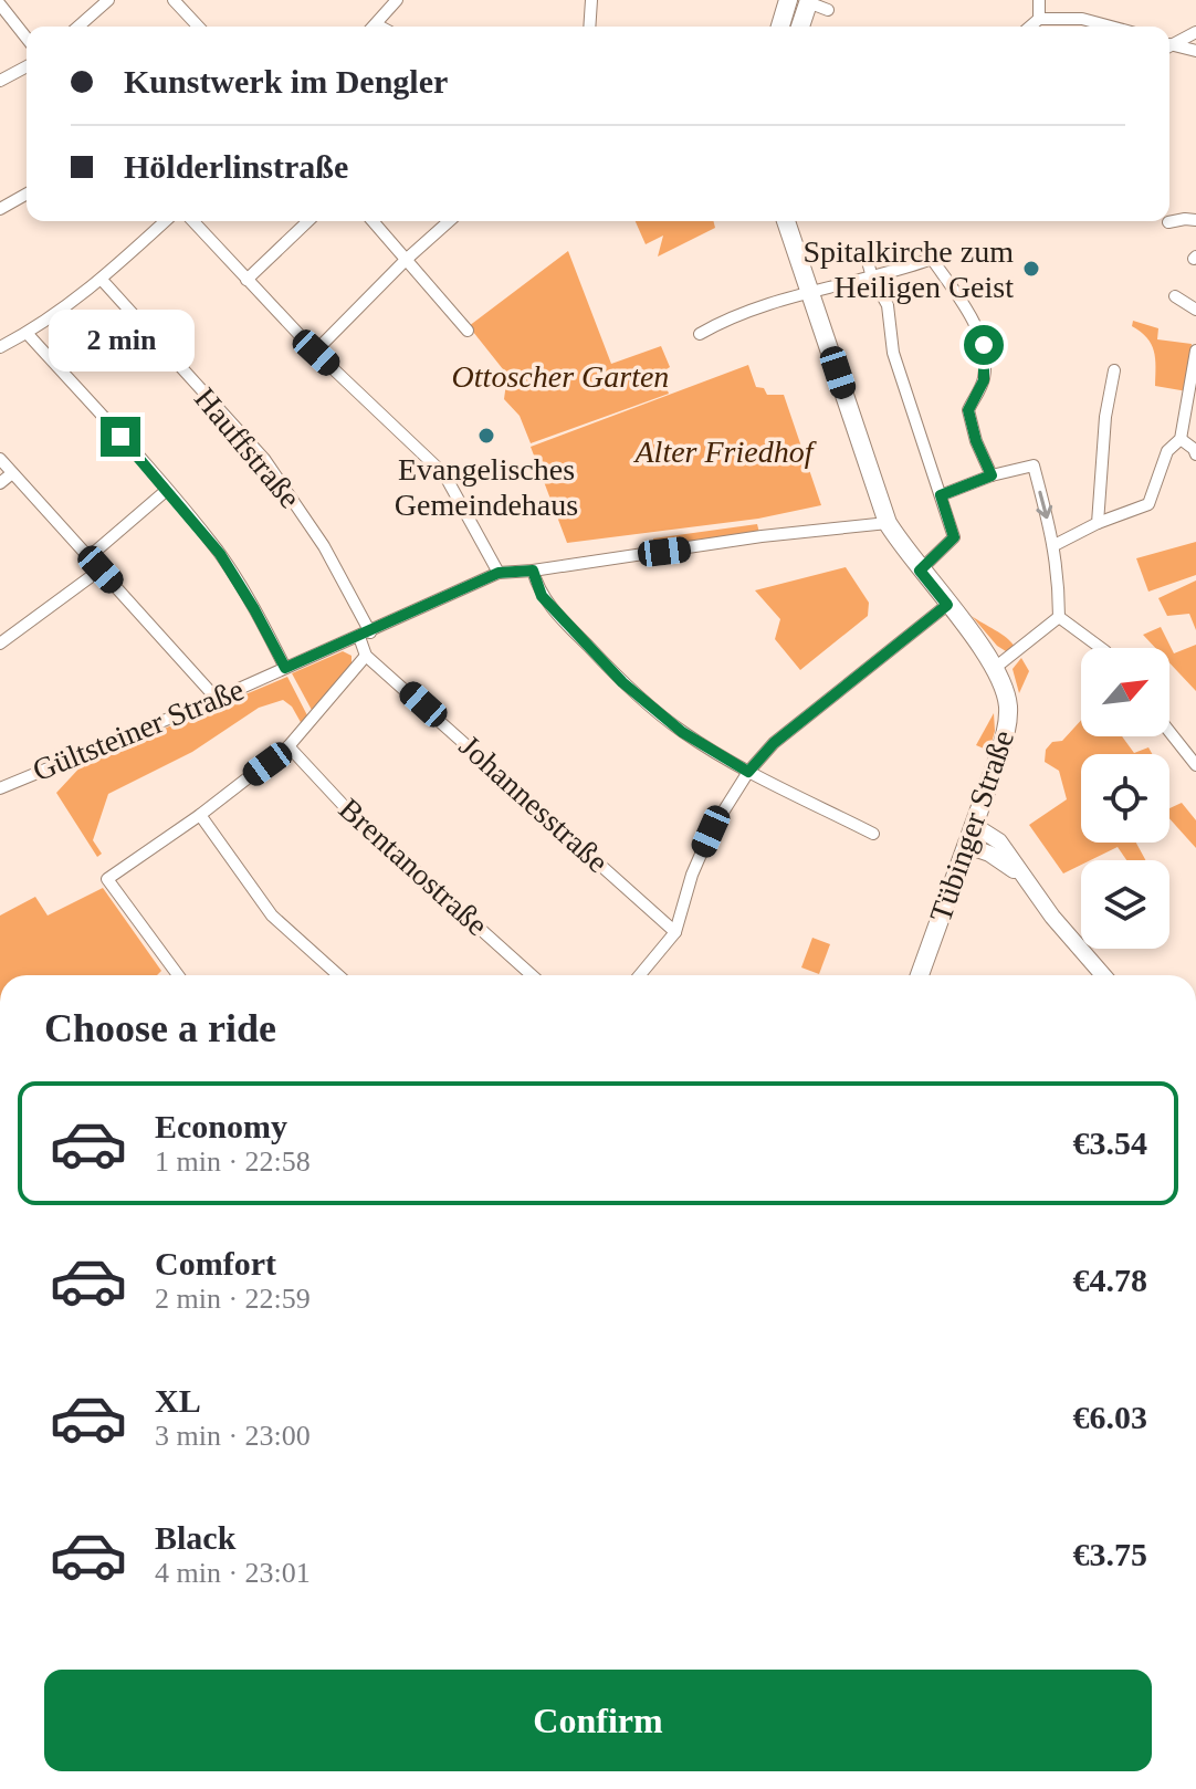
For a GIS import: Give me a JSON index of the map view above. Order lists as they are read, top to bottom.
{
  "streets": {
    "main road": ["Tübinger Straße"],
    "street": [
      "Hauffstraße",
      "Gültsteiner Straße",
      "Johannesstraße",
      "Brentanostraße"
    ]
  },
  "crossings": [
    ["Hauffstraße", "Gültsteiner Straße"],
    ["Hauffstraße", "Johannesstraße"],
    ["Gültsteiner Straße", "Johannesstraße"],
    ["Gültsteiner Straße", "Tübinger Straße"]
  ],
  "parks": ["Ottoscher Garten", "Alter Friedhof"],
  "places": ["Spitalkirche zum Heiligen Geist", "Evangelisches Gemeindehaus"],
  "north": "top right",
  "page": {
    "banner": ["Kunstwerk im Dengler", "Hölderlinstraße"],
    "bubble": "2 min",
    "heading": "Choose a ride",
    "list": [
      {
        "name": "Economy",
        "note": "1 min · 22:58",
        "value": "€3.54"
      },
      {
        "name": "Comfort",
        "note": "2 min · 22:59",
        "value": "€4.78"
      },
      {
        "name": "XL",
        "note": "3 min · 23:00",
        "value": "€6.03"
      },
      {
        "name": "Black",
        "note": "4 min · 23:01",
        "value": "€3.75"
      }
    ],
    "buttons": "Confirm"
  }
}
